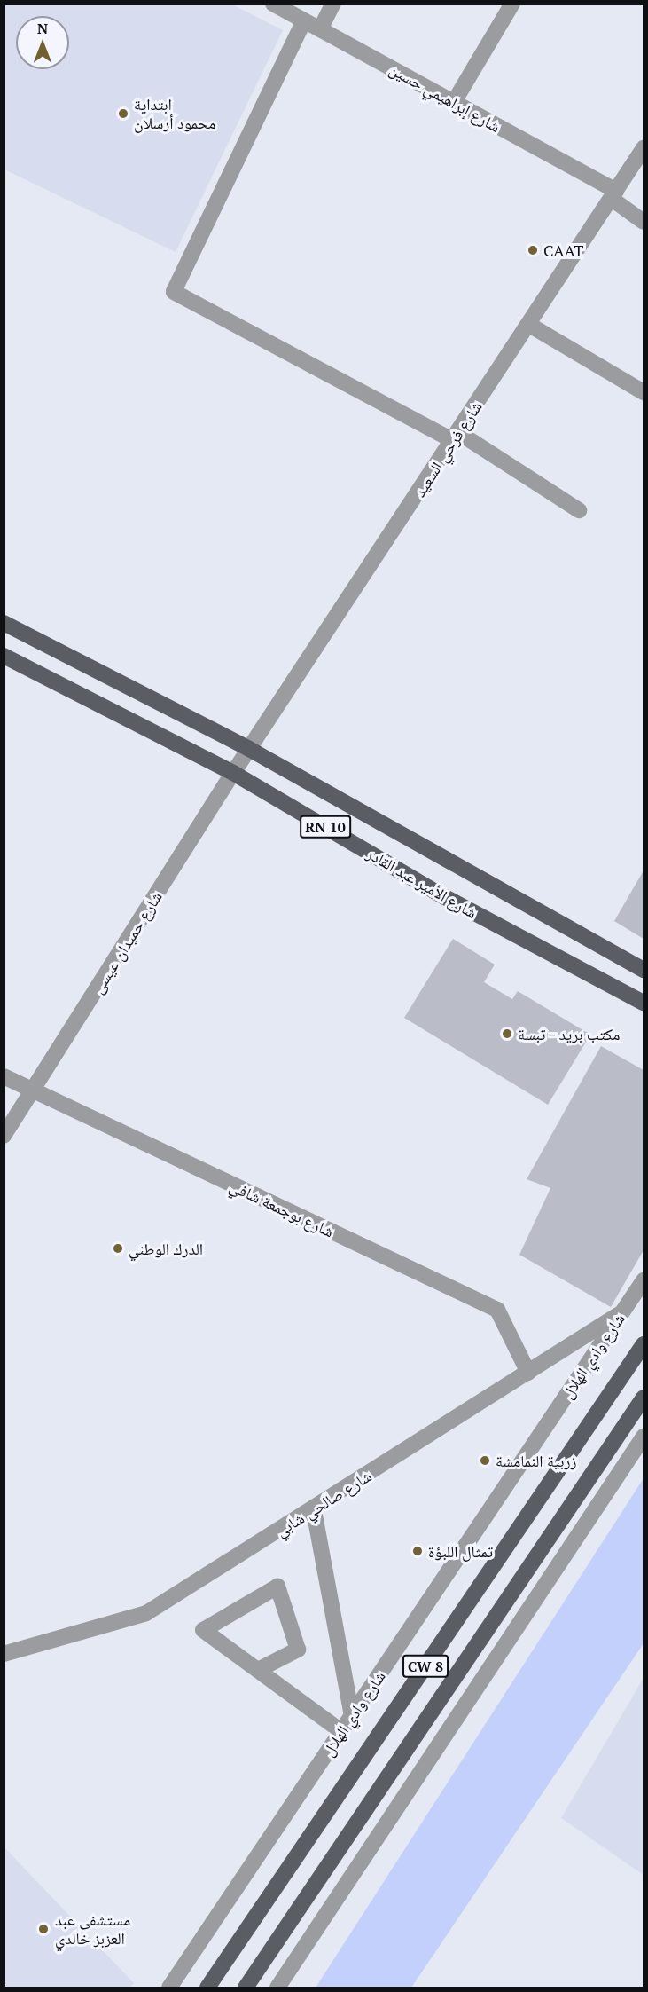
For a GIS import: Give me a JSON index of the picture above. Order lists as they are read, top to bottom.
{
  "streets": {
    "main road": [
      "RN 10",
      "شارع الأمير عبد القادر",
      "شارع وادي الهلال",
      "CW 8"
    ],
    "street": [
      "شارع إبراهيمي حسين",
      "شارع فرحي السعيد",
      "شارع حميدان عيسى",
      "شارع بوجمعة شافي",
      "شارع صالحي شابي"
    ]
  },
  "crossings": [
    ["شارع إبراهيمي حسين", "شارع فرحي السعيد"],
    ["شارع فرحي السعيد", "شارع الأمير عبد القادر"],
    ["شارع فرحي السعيد", "شارع حميدان عيسى"],
    ["شارع الأمير عبد القادر", "شارع حميدان عيسى"],
    ["شارع حميدان عيسى", "شارع بوجمعة شافي"],
    ["شارع بوجمعة شافي", "شارع صالحي شابي"],
    ["شارع وادي الهلال", "شارع صالحي شابي"]
  ],
  "places": [
    "ابتداية محمود أرسلان",
    "CAAT",
    "مكتب بريد - تبسة",
    "الدرك الوطني",
    "زربية النمامشة",
    "تمثال اللبؤة",
    "مستشفى عبد العزبز خالدي"
  ],
  "north": "top"
}
